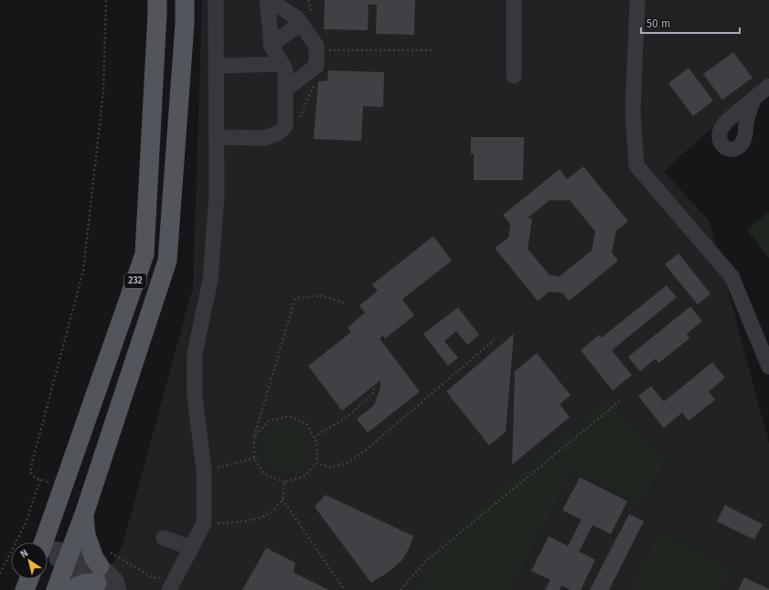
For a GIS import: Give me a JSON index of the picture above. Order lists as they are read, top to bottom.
{
  "streets": {
    "main road": ["232"]
  },
  "scale_bar": "50 m",
  "north": "top left"
}
